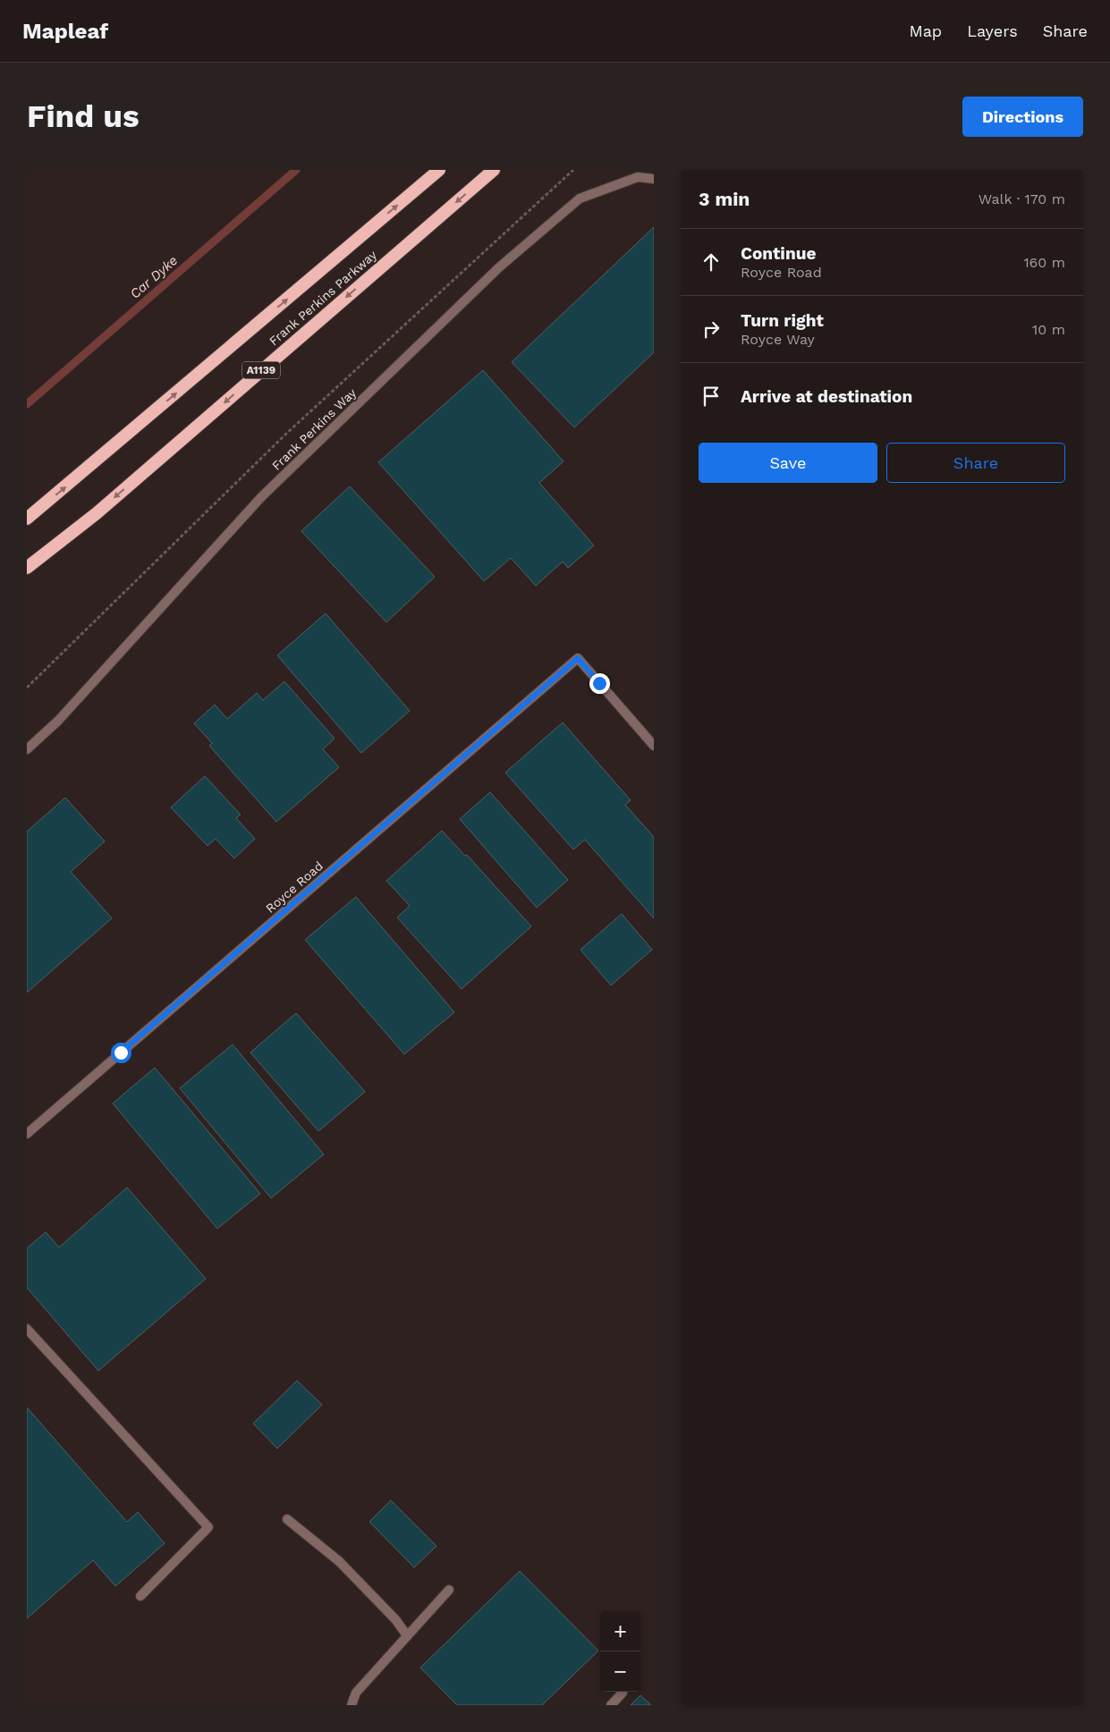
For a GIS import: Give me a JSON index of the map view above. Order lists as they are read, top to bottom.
{
  "streets": {
    "highway": ["Frank Perkins Parkway", "A1139"],
    "street": ["Frank Perkins Way", "Royce Road"]
  },
  "water": ["Car Dyke"],
  "page": {
    "header": "Mapleaf",
    "nav": ["Map", "Layers", "Share"],
    "buttons": [
      "Directions",
      ["Save", "Share"]
    ],
    "title": "Find us",
    "heading": ["3 min", "Walk · 170 m"],
    "list": [
      ["Continue", "Royce Road", "160 m"],
      ["Turn right", "Royce Way", "10 m"],
      "Arrive at destination"
    ],
    "map_buttons": ["+", "−"]
  }
}
